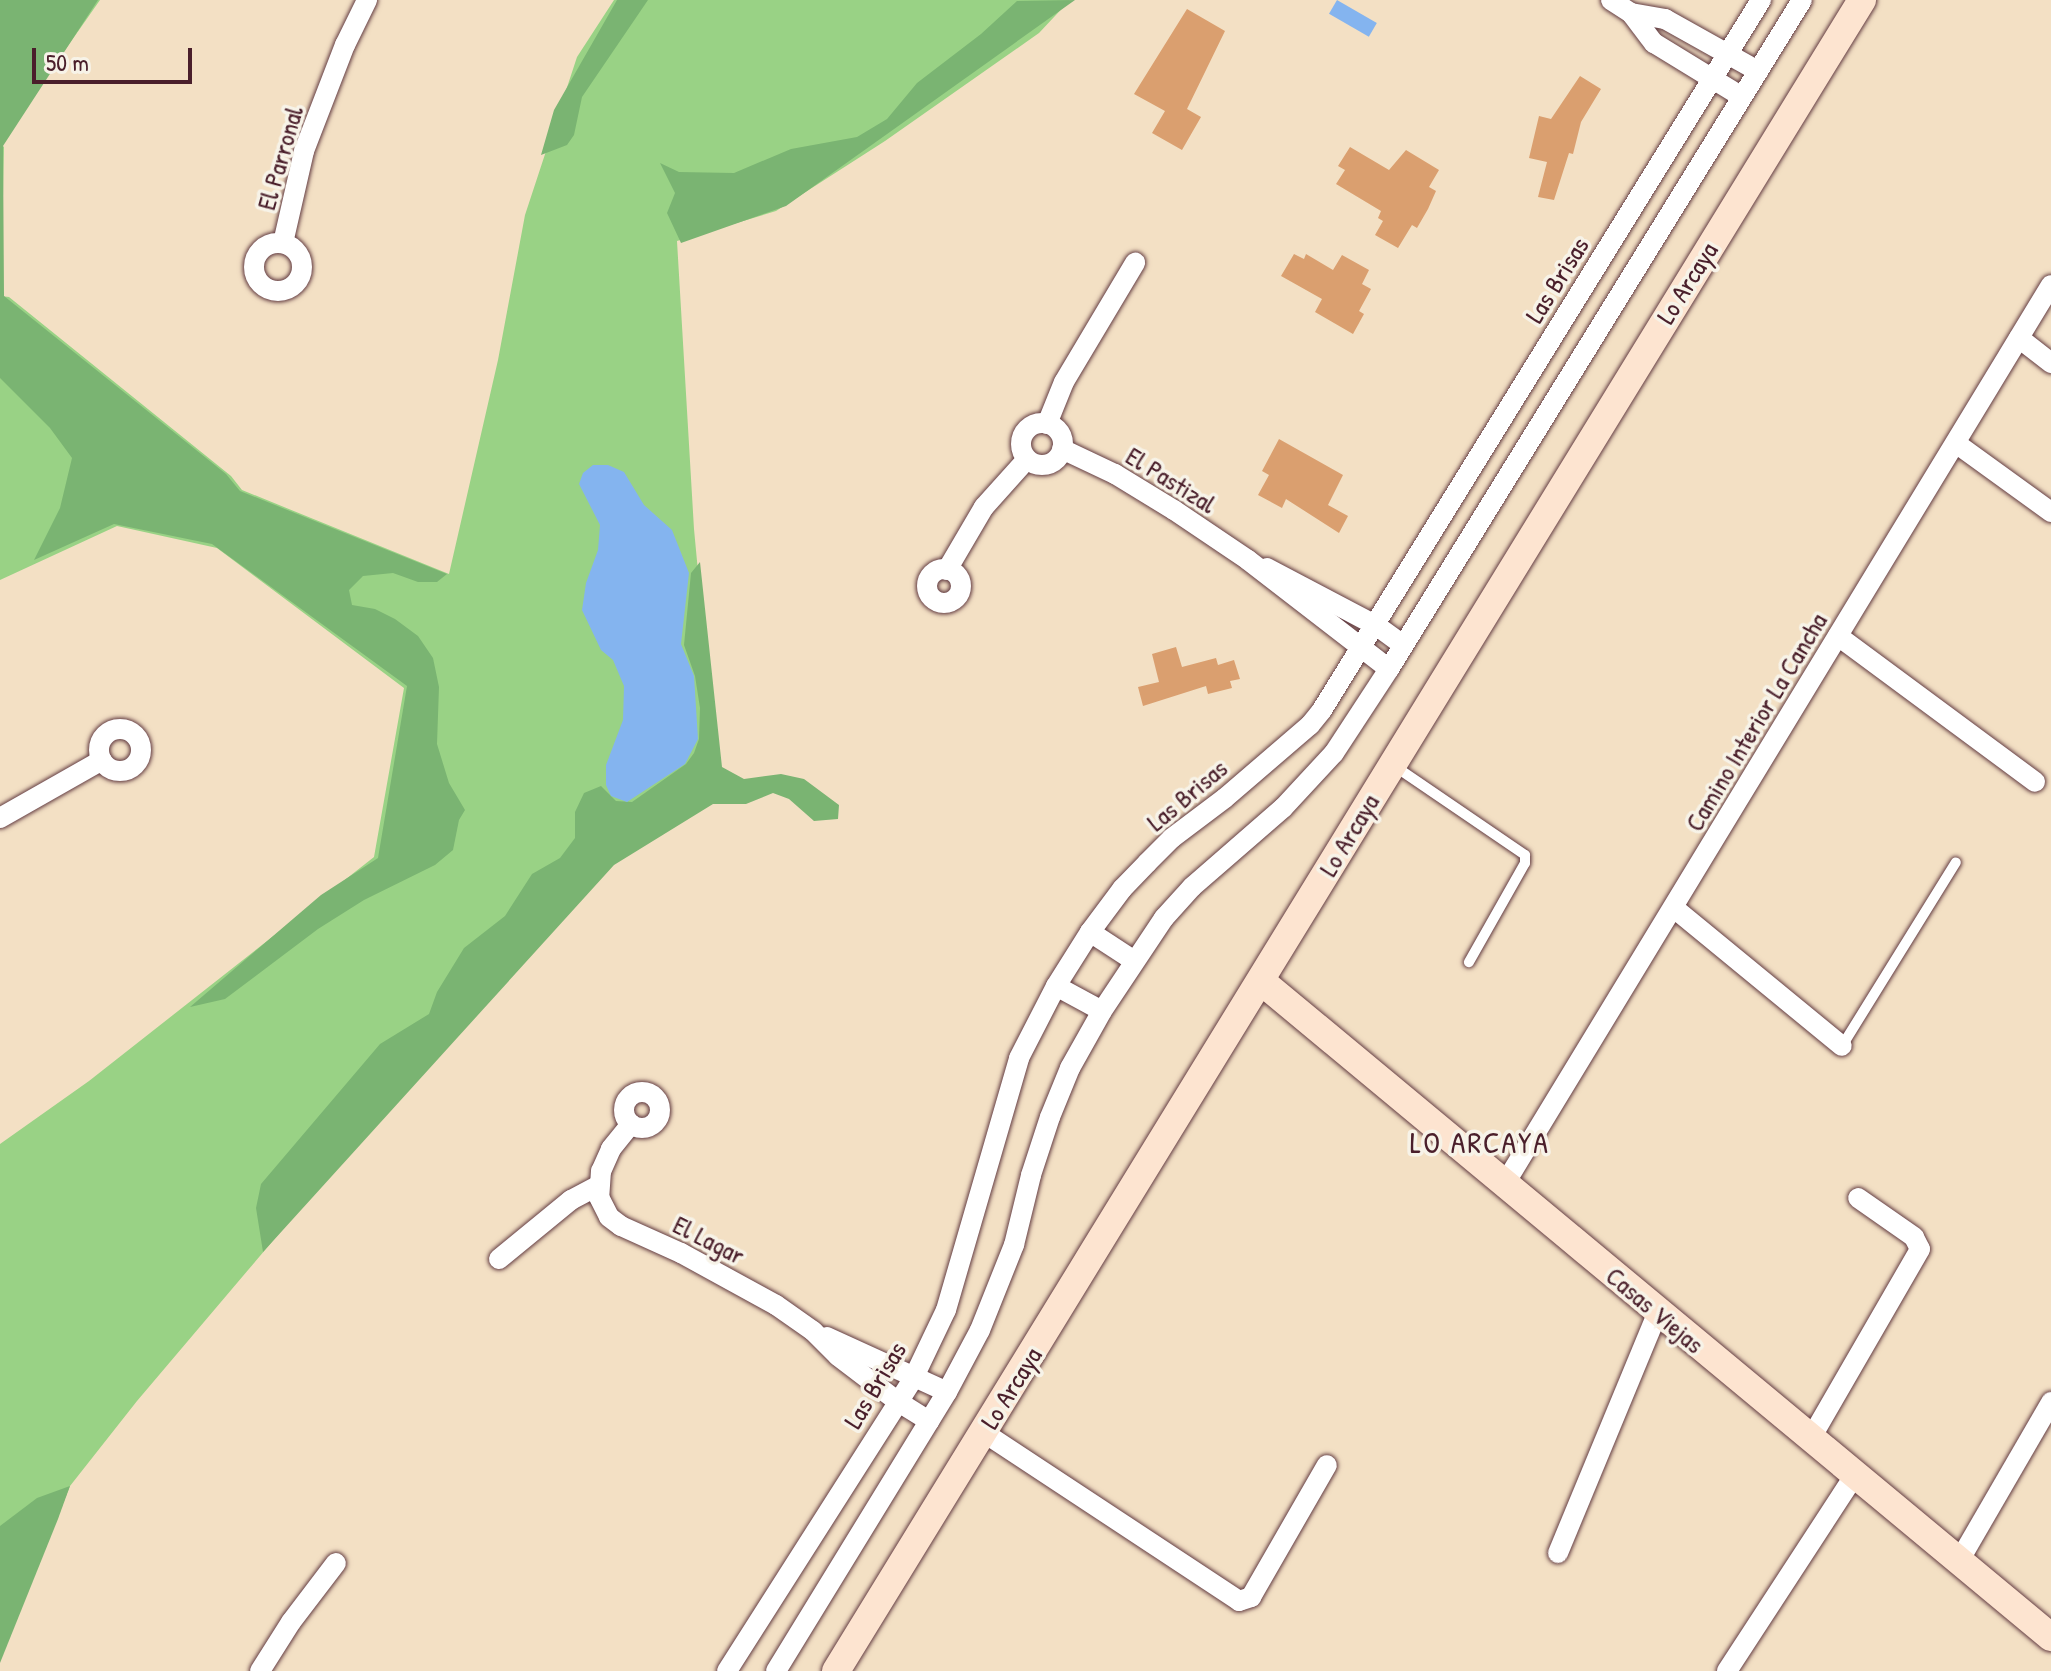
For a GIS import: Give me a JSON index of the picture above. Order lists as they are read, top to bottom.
{
  "streets": {
    "street": [
      "El Parronal",
      "Las Brisas",
      "Lo Arcaya",
      "El Pastizal",
      "Camino Interior La Cancha",
      "El Lagar",
      "Casas Viejas"
    ]
  },
  "crossings": [
    ["Lo Arcaya", "Casas Viejas"],
    ["Camino Interior La Cancha", "Casas Viejas"]
  ],
  "districts": ["LO ARCAYA"],
  "scale_bar": "50 m"
}
